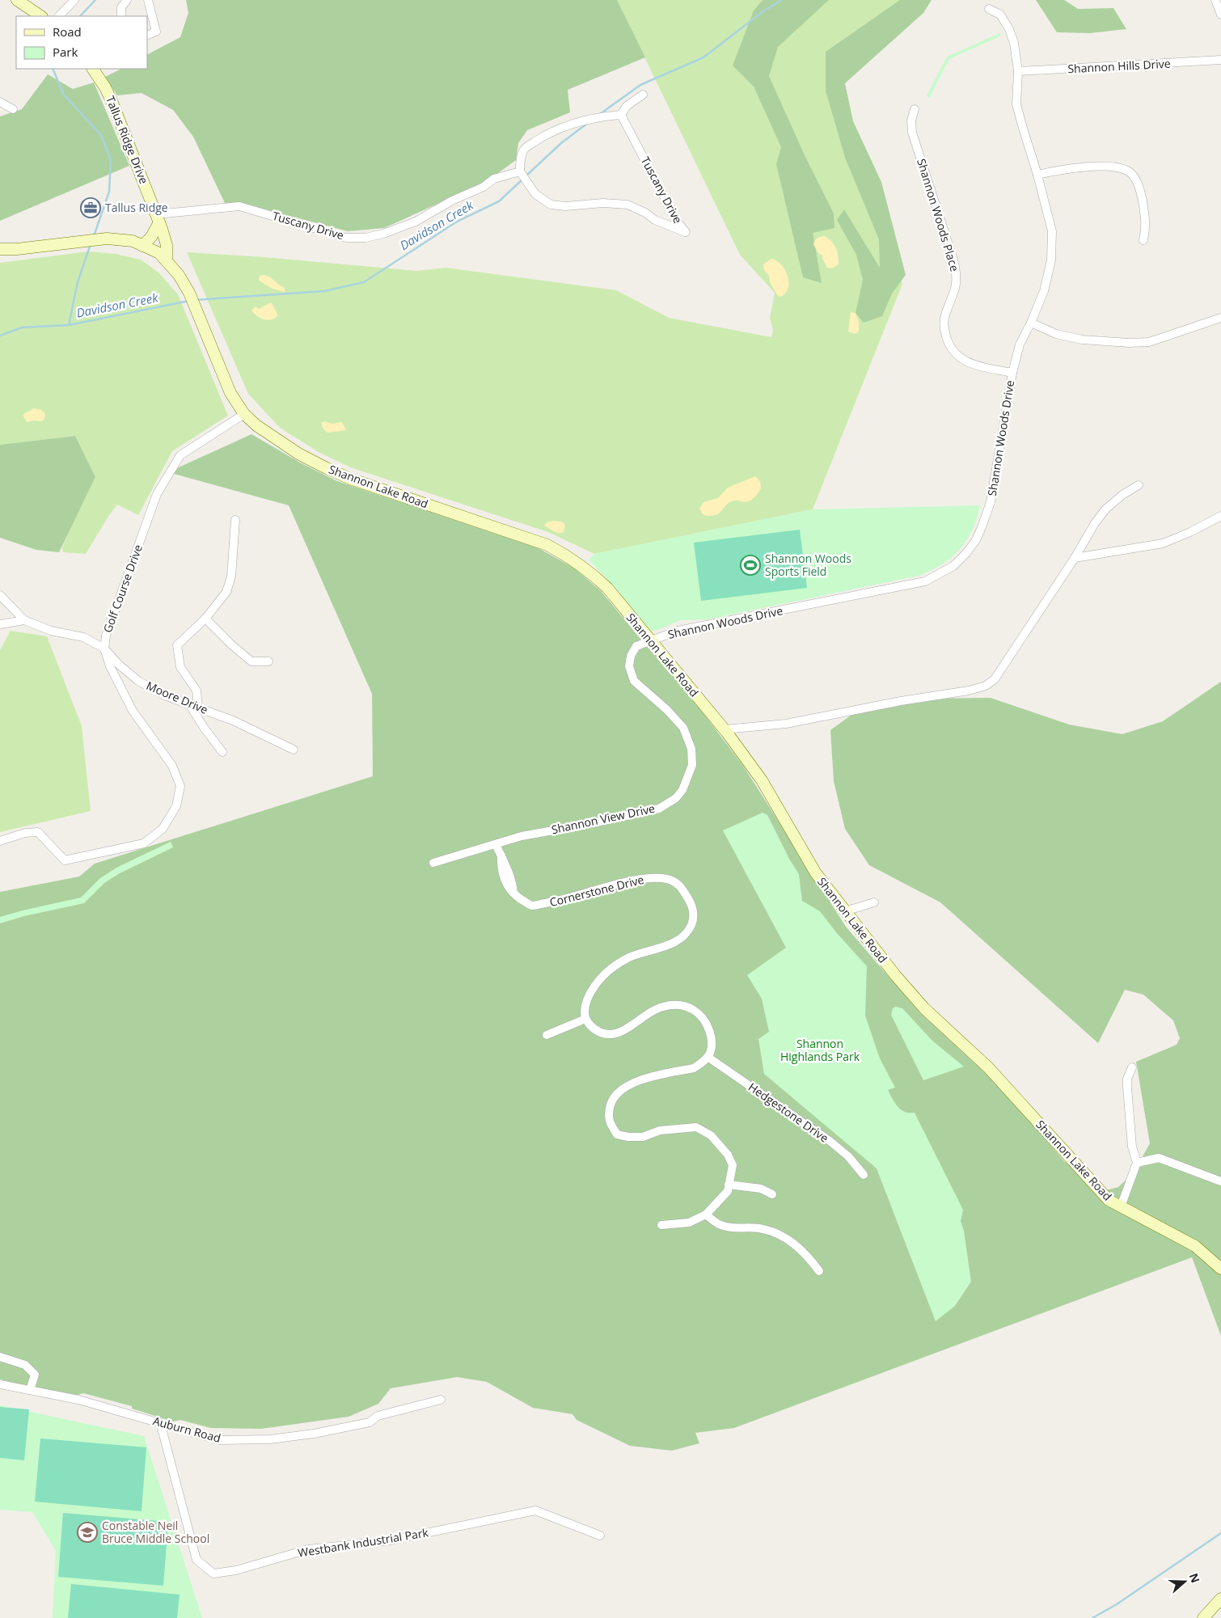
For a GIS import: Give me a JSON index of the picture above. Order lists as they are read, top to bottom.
{
  "streets": {
    "main road": ["Tallus Ridge Drive", "Shannon Lake Road"],
    "street": [
      "Shannon Hills Drive",
      "Tuscany Drive",
      "Shannon Woods Place",
      "Shannon Woods Drive",
      "Golf Course Drive",
      "Moore Drive",
      "Shannon View Drive",
      "Cornerstone Drive",
      "Hedgestone Drive",
      "Auburn Road",
      "Westbank Industrial Park"
    ]
  },
  "crossings": [
    ["Shannon Hills Drive", "Shannon Woods Drive"],
    ["Tallus Ridge Drive", "Tuscany Drive"],
    ["Tallus Ridge Drive", "Shannon Lake Road"],
    ["Shannon Woods Place", "Shannon Woods Drive"],
    ["Shannon Woods Drive", "Shannon Lake Road"],
    ["Shannon Woods Drive", "Shannon View Drive"],
    ["Shannon Lake Road", "Golf Course Drive"],
    ["Shannon Lake Road", "Shannon View Drive"],
    ["Golf Course Drive", "Moore Drive"],
    ["Shannon View Drive", "Cornerstone Drive"],
    ["Auburn Road", "Westbank Industrial Park"]
  ],
  "water": ["Davidson Creek"],
  "parks": ["Shannon Highlands Park"],
  "places": {
    "office": ["Tallus Ridge"],
    "sports": ["Shannon Woods Sports Field"],
    "school or university": ["Constable Neil Bruce Middle School"]
  },
  "legend": ["Road", "Park"],
  "north": "right"
}
